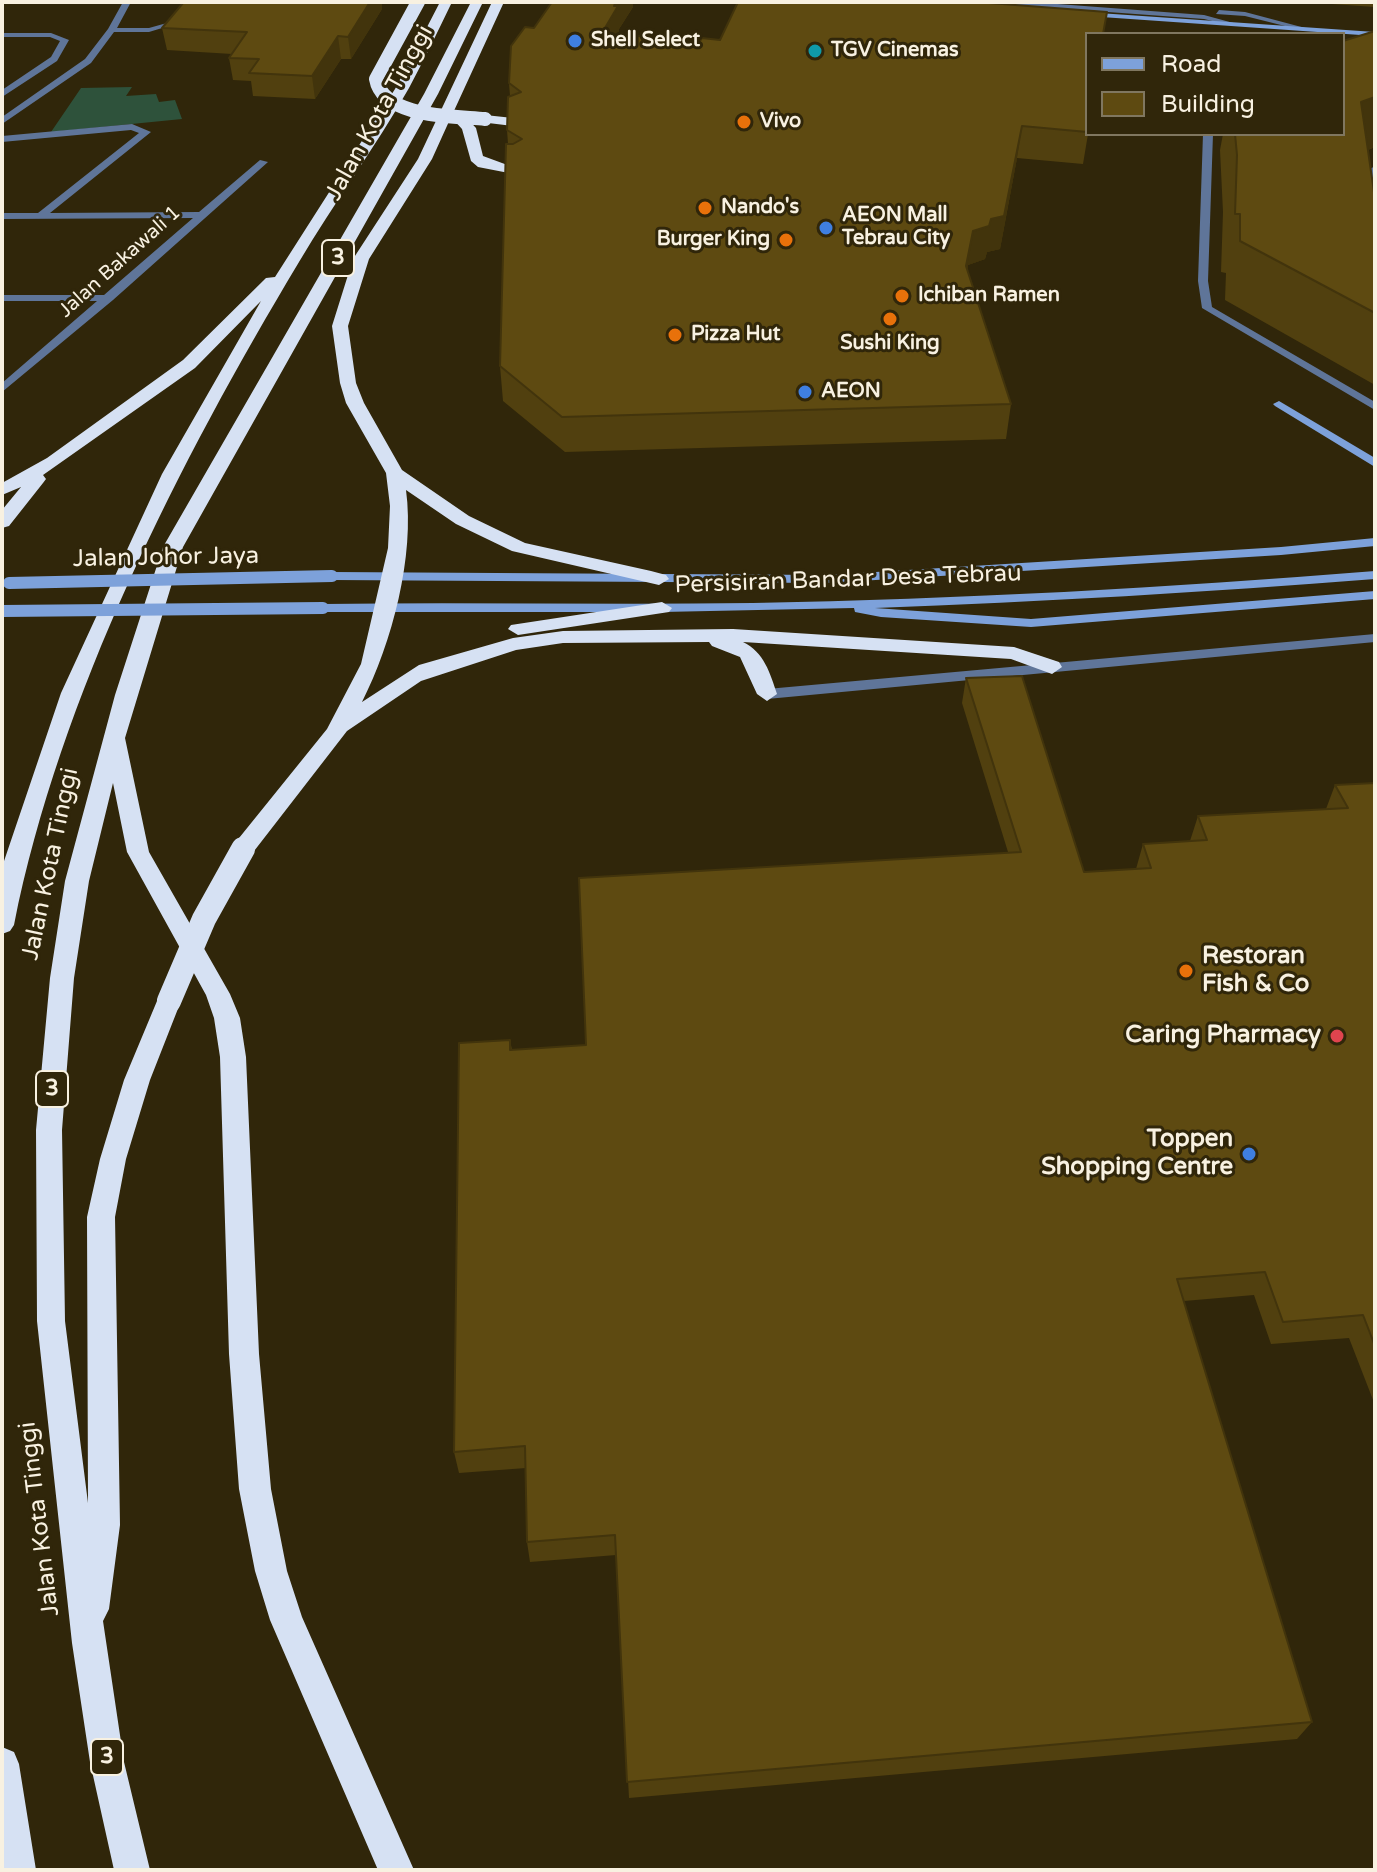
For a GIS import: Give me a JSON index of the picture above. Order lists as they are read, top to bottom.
{
  "streets": {
    "highway": ["Jalan Kota Tinggi", "3"],
    "main road": ["Jalan Johor Jaya", "Persisiran Bandar Desa Tebrau"],
    "street": ["Jalan Bakawali 1"]
  },
  "crossings": [
    ["Jalan Johor Jaya", "Persisiran Bandar Desa Tebrau"]
  ],
  "places": [
    "Shell Select",
    "TGV Cinemas",
    "Vivo",
    "Nando's",
    "AEON Mall Tebrau City",
    "Burger King",
    "Ichiban Ramen",
    "Sushi King",
    "Pizza Hut",
    "AEON",
    "Restoran Fish & Co",
    "Caring Pharmacy",
    "Toppen Shopping Centre"
  ],
  "legend": ["Road", "Building"]
}
